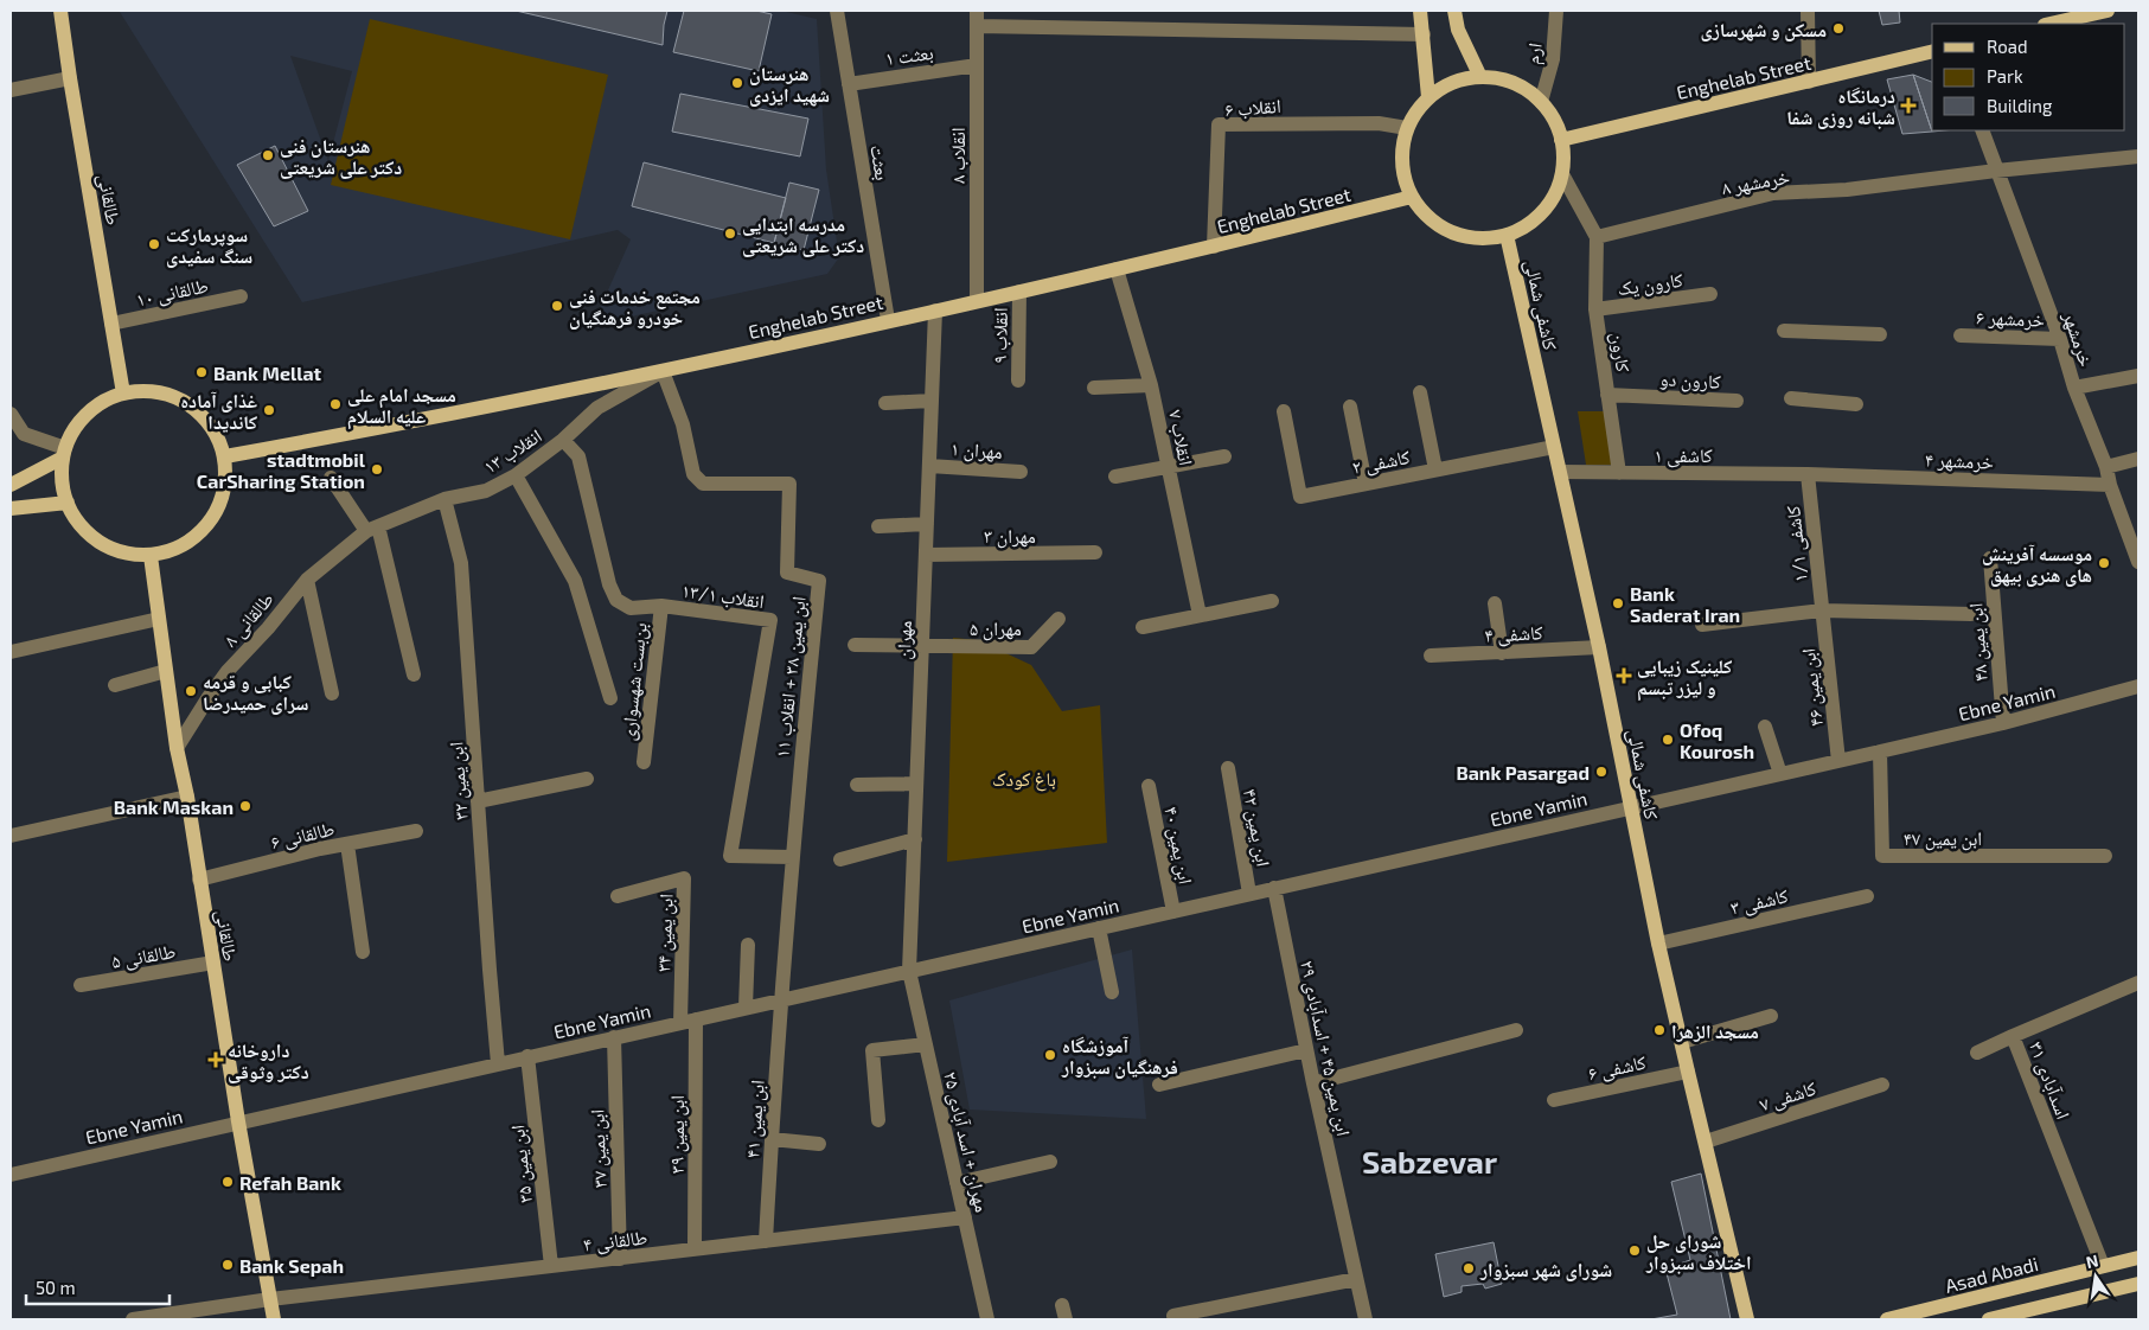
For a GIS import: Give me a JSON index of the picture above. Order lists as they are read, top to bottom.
{
  "streets": {
    "main road": [
      "Enghelab Street",
      "طالقانی",
      "کاشفی شمالی",
      "Asad Abadi"
    ],
    "street": [
      "ارم",
      "بعثت ۱",
      "انقلاب ۶",
      "انقلاب ۸",
      "بعثت",
      "خرمشهر ۸",
      "کارون یک",
      "طالقانی ۱۰",
      "خرمشهر ۶",
      "انقلاب ۹",
      "خرمشهر",
      "کارون",
      "کارون دو",
      "انقلاب ۷",
      "مهران ۱",
      "انقلاب ۱۳",
      "کاشفی ۱",
      "خرمشهر ۴",
      "کاشفی ۲",
      "مهران ۳",
      "کاشفی ۱/۱",
      "انقلاب ۱۳/۱",
      "طالقانی ۸",
      "مهران ۵",
      "کاشفی ۴",
      "مهران",
      "ابن یمین ۴۸",
      "ابن یمین ۳۸ + انقلاب ۱۱",
      "بن‌بست شهسواری",
      "ابن یمین ۴۶",
      "Ebne Yamin",
      "ابن یمین ۳۲",
      "ابن یمین ۴۲",
      "طالقانی ۶",
      "ابن یمین ۴۷",
      "ابن یمین ۴۰",
      "کاشفی ۳",
      "ابن یمین ۳۴",
      "طالقانی ۵",
      "ابن یمین ۴۵ + اسدآبادی ۲۹",
      "کاشفی ۶",
      "اسدآبادی ۳۱",
      "کاشفی ۷",
      "ابن یمین ۴۱",
      "ابن یمین ۳۹",
      "مهران + اسد آبادی ۲۵",
      "ابن یمین ۳۷",
      "ابن یمین ۳۵",
      "طالقانی ۴"
    ]
  },
  "crossings": [
    ["ارم", "Enghelab Street"],
    ["ارم", "انقلاب ۶"],
    ["ارم", "کاشفی شمالی"],
    ["بعثت ۱", "انقلاب ۸"],
    ["بعثت ۱", "بعثت"],
    ["Enghelab Street", "انقلاب ۶"],
    ["Enghelab Street", "انقلاب ۸"],
    ["Enghelab Street", "بعثت"],
    ["Enghelab Street", "طالقانی"],
    ["Enghelab Street", "کاشفی شمالی"],
    ["Enghelab Street", "انقلاب ۹"],
    ["Enghelab Street", "انقلاب ۷"],
    ["Enghelab Street", "انقلاب ۱۳"],
    ["Enghelab Street", "مهران"],
    ["Enghelab Street", "ابن یمین ۳۸ + انقلاب ۱۱"],
    ["انقلاب ۶", "کاشفی شمالی"],
    ["خرمشهر ۸", "خرمشهر"],
    ["خرمشهر ۸", "کارون"],
    ["طالقانی", "طالقانی ۱۰"],
    ["طالقانی", "طالقانی ۸"],
    ["طالقانی", "Ebne Yamin"],
    ["طالقانی", "طالقانی ۶"],
    ["طالقانی", "طالقانی ۵"],
    ["طالقانی", "طالقانی ۴"],
    ["کارون یک", "کارون"],
    ["کاشفی شمالی", "کاشفی ۱"],
    ["کاشفی شمالی", "کاشفی ۲"],
    ["کاشفی شمالی", "کاشفی ۴"],
    ["کاشفی شمالی", "Ebne Yamin"],
    ["کاشفی شمالی", "کاشفی ۳"],
    ["کاشفی شمالی", "کاشفی ۶"],
    ["کاشفی شمالی", "کاشفی ۷"],
    ["خرمشهر ۶", "خرمشهر"],
    ["خرمشهر", "خرمشهر ۴"],
    ["کارون", "کارون دو"],
    ["کارون", "کاشفی ۱"],
    ["مهران ۱", "مهران"],
    ["انقلاب ۱۳", "انقلاب ۱۳/۱"],
    ["انقلاب ۱۳", "طالقانی ۸"],
    ["انقلاب ۱۳", "ابن یمین ۳۸ + انقلاب ۱۱"],
    ["انقلاب ۱۳", "ابن یمین ۳۲"],
    ["کاشفی ۱", "خرمشهر ۴"],
    ["کاشفی ۱", "کاشفی ۱/۱"],
    ["خرمشهر ۴", "کاشفی ۱/۱"],
    ["مهران ۳", "مهران"],
    ["کاشفی ۱/۱", "ابن یمین ۴۶"],
    ["انقلاب ۱۳/۱", "ابن یمین ۳۸ + انقلاب ۱۱"],
    ["انقلاب ۱۳/۱", "بن‌بست شهسواری"],
    ["مهران ۵", "مهران"],
    ["مهران", "Ebne Yamin"],
    ["مهران", "مهران + اسد آبادی ۲۵"],
    ["ابن یمین ۴۸", "Ebne Yamin"],
    ["ابن یمین ۳۸ + انقلاب ۱۱", "Ebne Yamin"],
    ["ابن یمین ۳۸ + انقلاب ۱۱", "ابن یمین ۴۱"],
    ["ابن یمین ۴۶", "Ebne Yamin"],
    ["Ebne Yamin", "ابن یمین ۳۲"],
    ["Ebne Yamin", "ابن یمین ۴۲"],
    ["Ebne Yamin", "ابن یمین ۴۷"],
    ["Ebne Yamin", "ابن یمین ۴۰"],
    ["Ebne Yamin", "ابن یمین ۳۴"],
    ["Ebne Yamin", "ابن یمین ۴۵ + اسدآبادی ۲۹"],
    ["Ebne Yamin", "ابن یمین ۴۱"],
    ["Ebne Yamin", "ابن یمین ۳۹"],
    ["Ebne Yamin", "مهران + اسد آبادی ۲۵"],
    ["Ebne Yamin", "ابن یمین ۳۷"],
    ["Ebne Yamin", "ابن یمین ۳۵"],
    ["اسدآبادی ۳۱", "Asad Abadi"],
    ["ابن یمین ۴۱", "طالقانی ۴"],
    ["ابن یمین ۳۹", "طالقانی ۴"],
    ["مهران + اسد آبادی ۲۵", "طالقانی ۴"],
    ["ابن یمین ۳۷", "طالقانی ۴"],
    ["ابن یمین ۳۵", "طالقانی ۴"]
  ],
  "districts": ["Sabzevar"],
  "parks": ["باغ کودک"],
  "places": {
    "other": [
      "مسکن و شهرسازی",
      "هنرستان شهید ایزدی",
      "هنرستان فنی دکتر علی شریعتی",
      "مدرسه ابتدایی دکتر علی شریعتی",
      "سوپرمارکت سنگ سفیدی",
      "مجتمع خدمات فنی خودرو فرهنگیان",
      "Bank Mellat",
      "مسجد امام علی علیه السلام",
      "غذای آماده کاندیدا",
      "stadtmobil CarSharing Station",
      "موسسه آفرینش های هنری بیهق",
      "Bank Saderat Iran",
      "کبابی و قرمه سرای حمیدرضا",
      "Ofoq Kourosh",
      "Bank Pasargad",
      "Bank Maskan",
      "مسجد الزهرا",
      "آموزشگاه فرهنگیان سبزوار",
      "Refah Bank",
      "شورای حل اختلاف سبزوار",
      "Bank Sepah",
      "شورای شهر سبزوار"
    ],
    "health": ["درمانگاه شبانه روزی شفا", "کلینیک زیبایی و لیزر تبسم", "داروخانه دکتر وثوقی"]
  },
  "legend": ["Road", "Park", "Building"],
  "scale_bar": "50 m",
  "north": "top"
}
